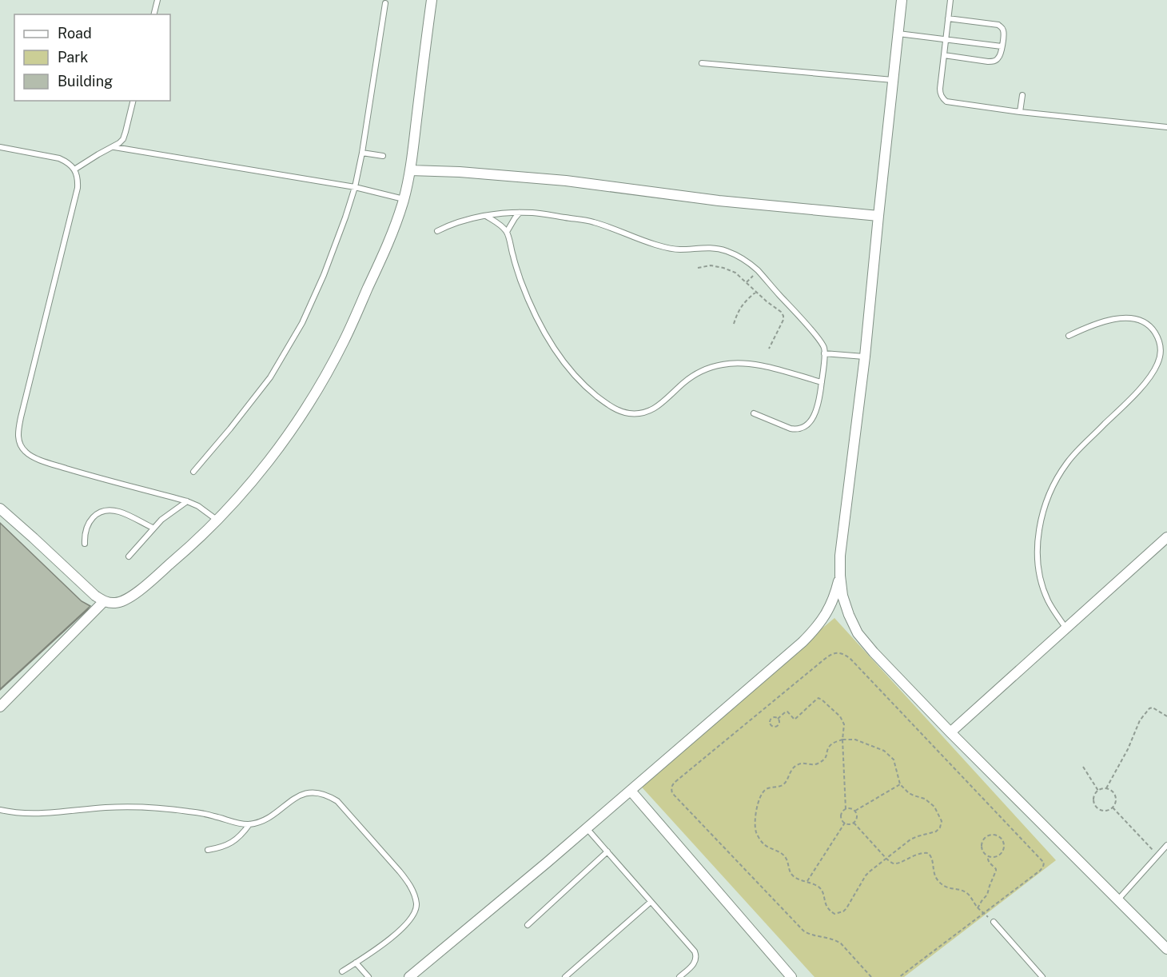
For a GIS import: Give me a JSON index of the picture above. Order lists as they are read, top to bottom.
{
  "legend": ["Road", "Park", "Building"]
}
